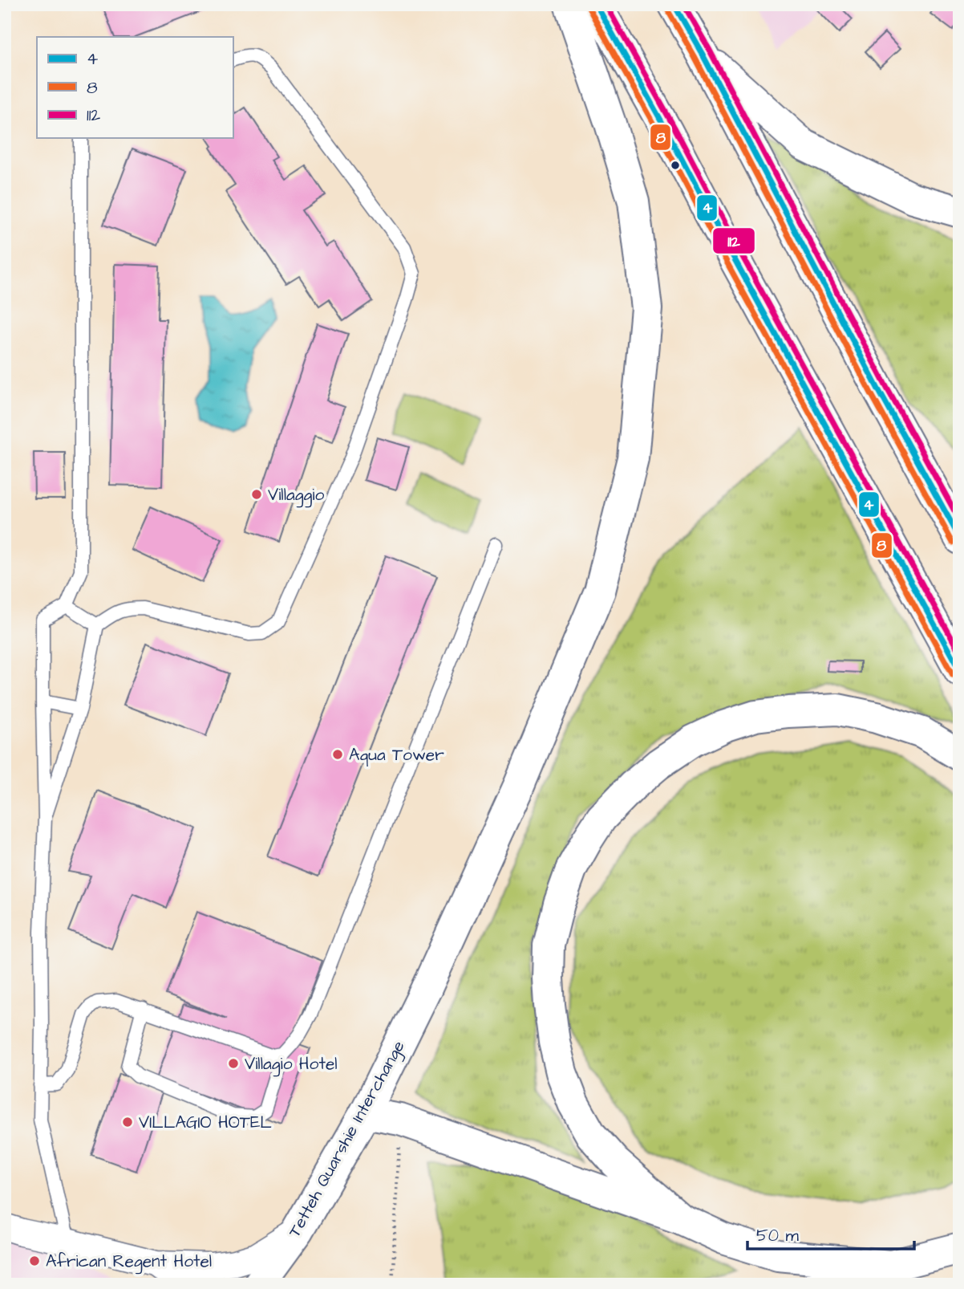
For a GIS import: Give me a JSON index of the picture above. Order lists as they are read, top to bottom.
{
  "streets": {
    "main road": ["Tetteh Quarshie Interchange"]
  },
  "places": [
    "Villaggio",
    "Aqua Tower",
    "Villagio Hotel",
    "VILLAGIO HOTEL",
    "African Regent Hotel"
  ],
  "lines": ["transit line 4", "transit line 112", "transit line 8"],
  "legend": ["4", "8", "112"],
  "scale_bar": "50 m"
}
